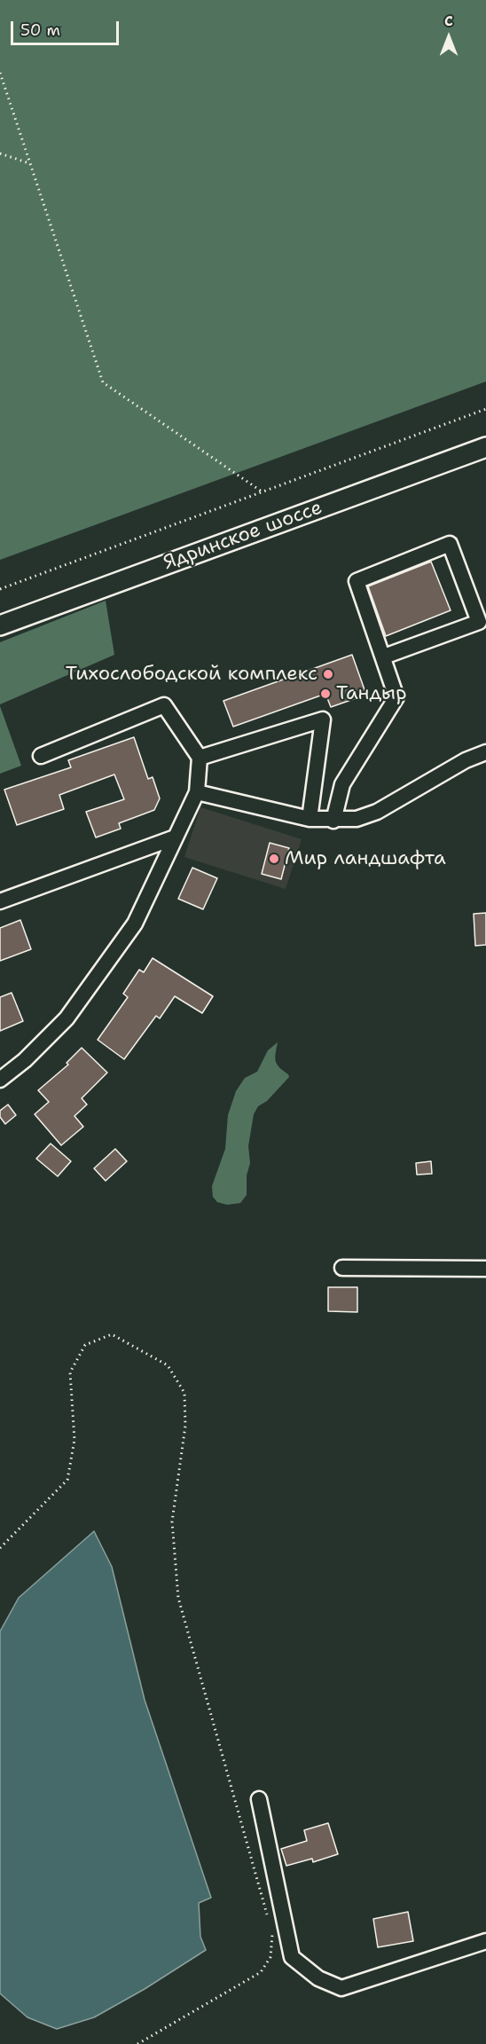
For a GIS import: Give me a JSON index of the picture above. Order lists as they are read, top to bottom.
{
  "streets": {
    "main road": ["Ядринское шоссе"]
  },
  "places": ["Тихослободской комплекс", "Тандыр", "Мир ландшафта"],
  "scale_bar": "50 m",
  "north": "top"
}
